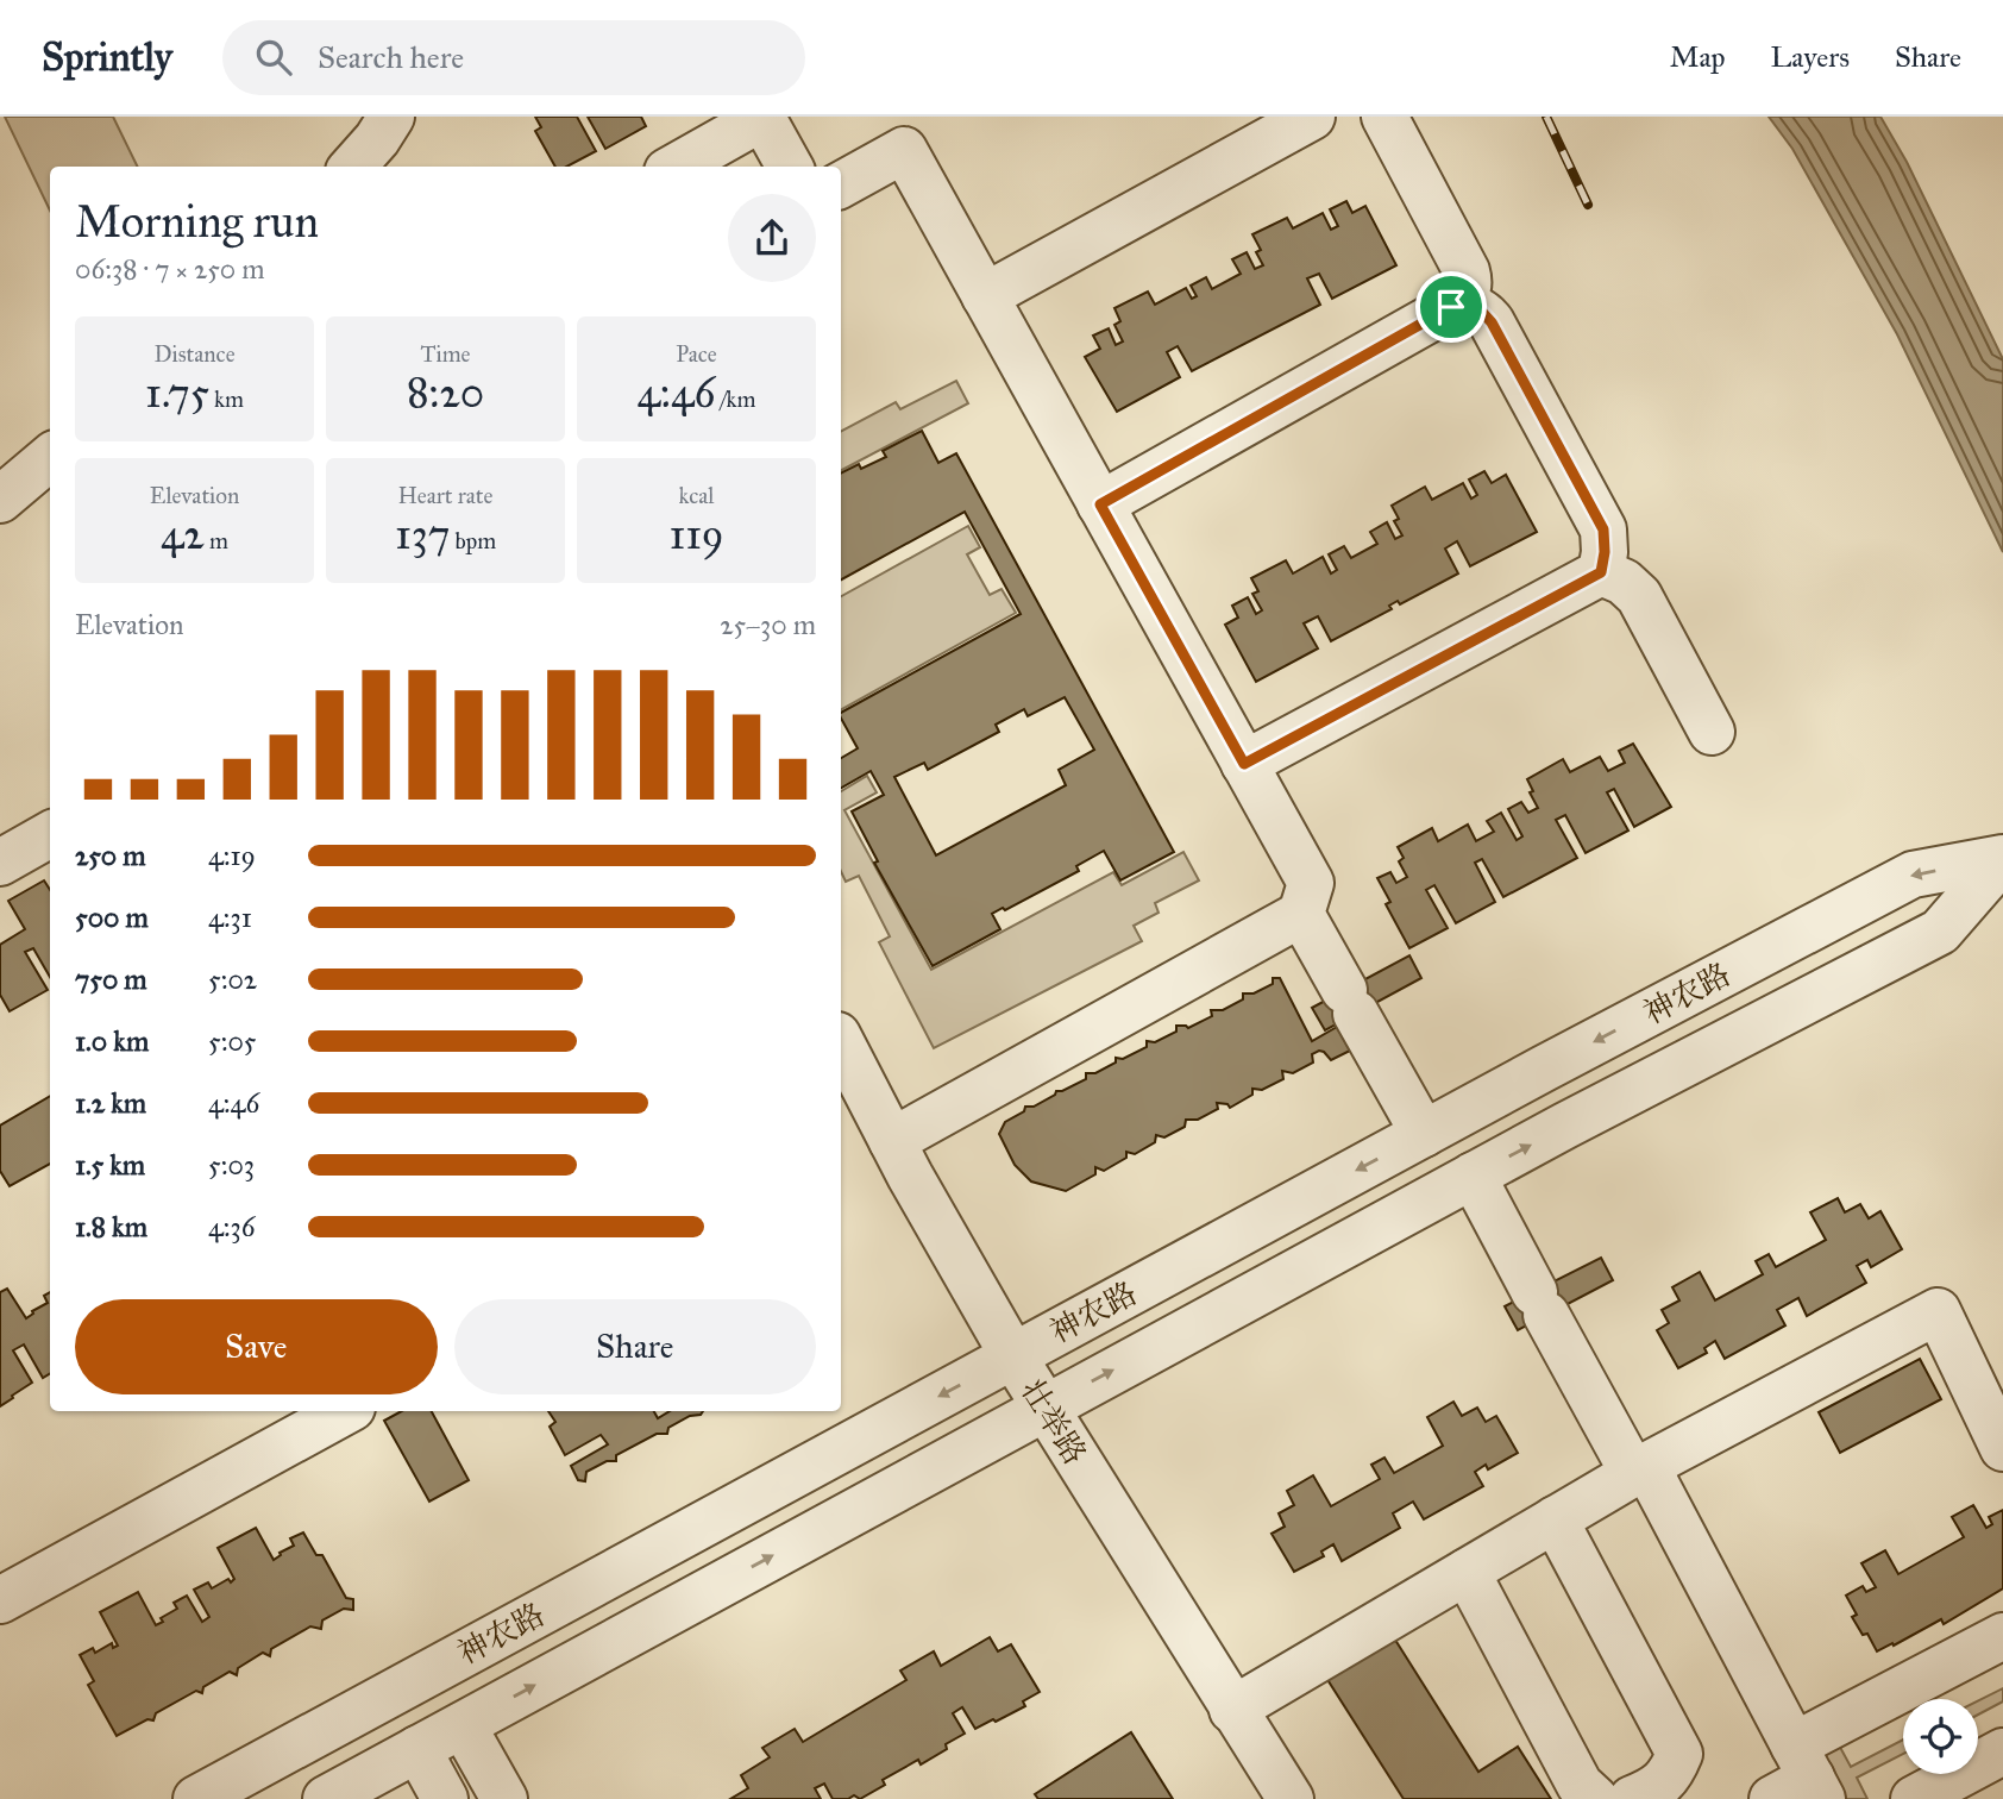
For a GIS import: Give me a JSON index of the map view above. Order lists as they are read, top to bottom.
{
  "streets": {
    "street": ["神农路", "壮举路"]
  },
  "crossings": [
    ["神农路", "壮举路"]
  ],
  "page": {
    "header": "Sprintly",
    "search": "Search here",
    "nav": ["Map", "Layers", "Share"],
    "heading": ["Morning run", "06:38 · 7 × 250 m"],
    "stats": [
      ["Distance", "1.75 km"],
      ["Time", "8:20"],
      ["Pace", "4:46 /km"],
      ["Elevation", "42 m"],
      ["Heart rate", "137 bpm"],
      ["kcal", "119"]
    ],
    "chart": ["Elevation", "25–30 m"],
    "list": [
      {
        "name": "250 m",
        "note": "4:19"
      },
      {
        "name": "500 m",
        "note": "4:31"
      },
      {
        "name": "750 m",
        "note": "5:02"
      },
      {
        "name": "1.0 km",
        "note": "5:05"
      },
      {
        "name": "1.2 km",
        "note": "4:46"
      },
      {
        "name": "1.5 km",
        "note": "5:03"
      },
      {
        "name": "1.8 km",
        "note": "4:36"
      }
    ],
    "buttons": ["Save", "Share"]
  }
}
